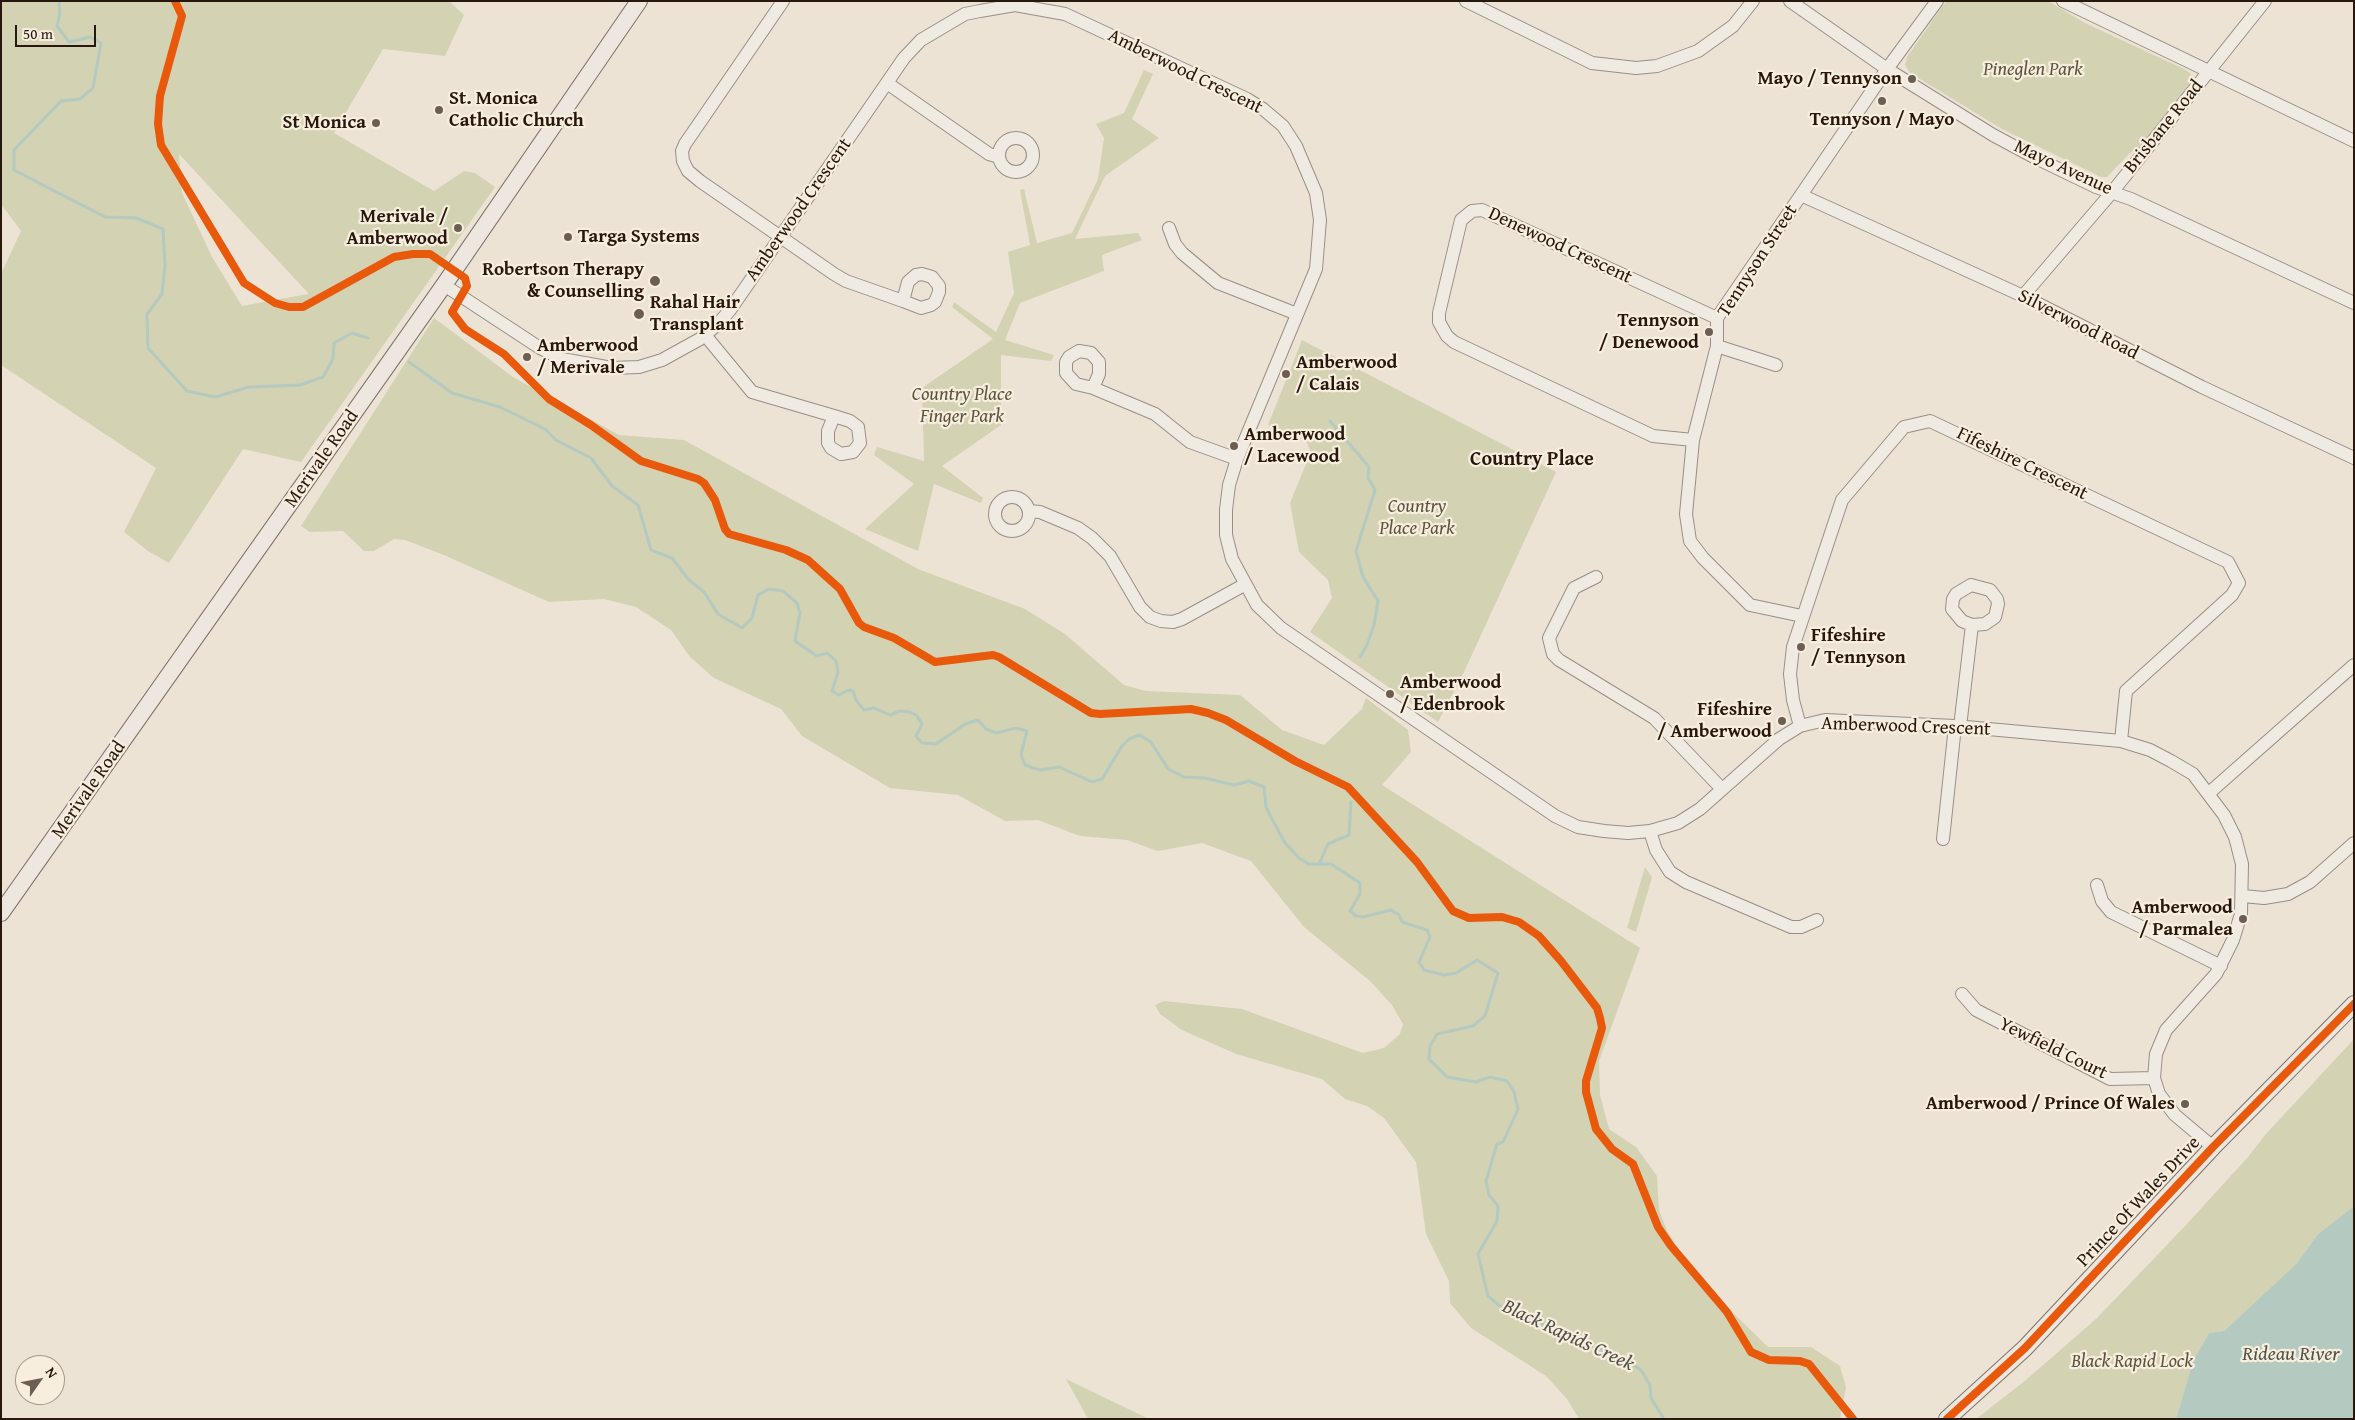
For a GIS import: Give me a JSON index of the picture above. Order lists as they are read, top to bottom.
{
  "streets": {
    "main road": ["Merivale Road", "Prince Of Wales Drive"],
    "street": [
      "Amberwood Crescent",
      "Brisbane Road",
      "Mayo Avenue",
      "Denewood Crescent",
      "Tennyson Street",
      "Silverwood Road",
      "Fifeshire Crescent",
      "Yewfield Court"
    ]
  },
  "crossings": [
    ["Amberwood Crescent", "Merivale Road"],
    ["Amberwood Crescent", "Fifeshire Crescent"],
    ["Amberwood Crescent", "Yewfield Court"],
    ["Brisbane Road", "Mayo Avenue"],
    ["Brisbane Road", "Silverwood Road"],
    ["Mayo Avenue", "Tennyson Street"],
    ["Denewood Crescent", "Tennyson Street"],
    ["Tennyson Street", "Silverwood Road"],
    ["Tennyson Street", "Fifeshire Crescent"]
  ],
  "districts": ["Country Place"],
  "water": ["Black Rapids Creek", "Rideau River"],
  "parks": [
    "Pineglen Park",
    "Country Place Finger Park",
    "Country Place Park",
    "Black Rapid Lock"
  ],
  "places": [
    "Mayo / Tennyson",
    "Tennyson / Mayo",
    "St. Monica Catholic Church",
    "St Monica",
    "Merivale / Amberwood",
    "Targa Systems",
    "Robertson Therapy & Counselling",
    "Rahal Hair Transplant",
    "Tennyson / Denewood",
    "Amberwood / Merivale",
    "Amberwood / Calais",
    "Amberwood / Lacewood",
    "Fifeshire / Tennyson",
    "Amberwood / Edenbrook",
    "Fifeshire / Amberwood",
    "Amberwood / Parmalea",
    "Amberwood / Prince Of Wales"
  ],
  "scale_bar": "50 m",
  "north": "top right"
}
